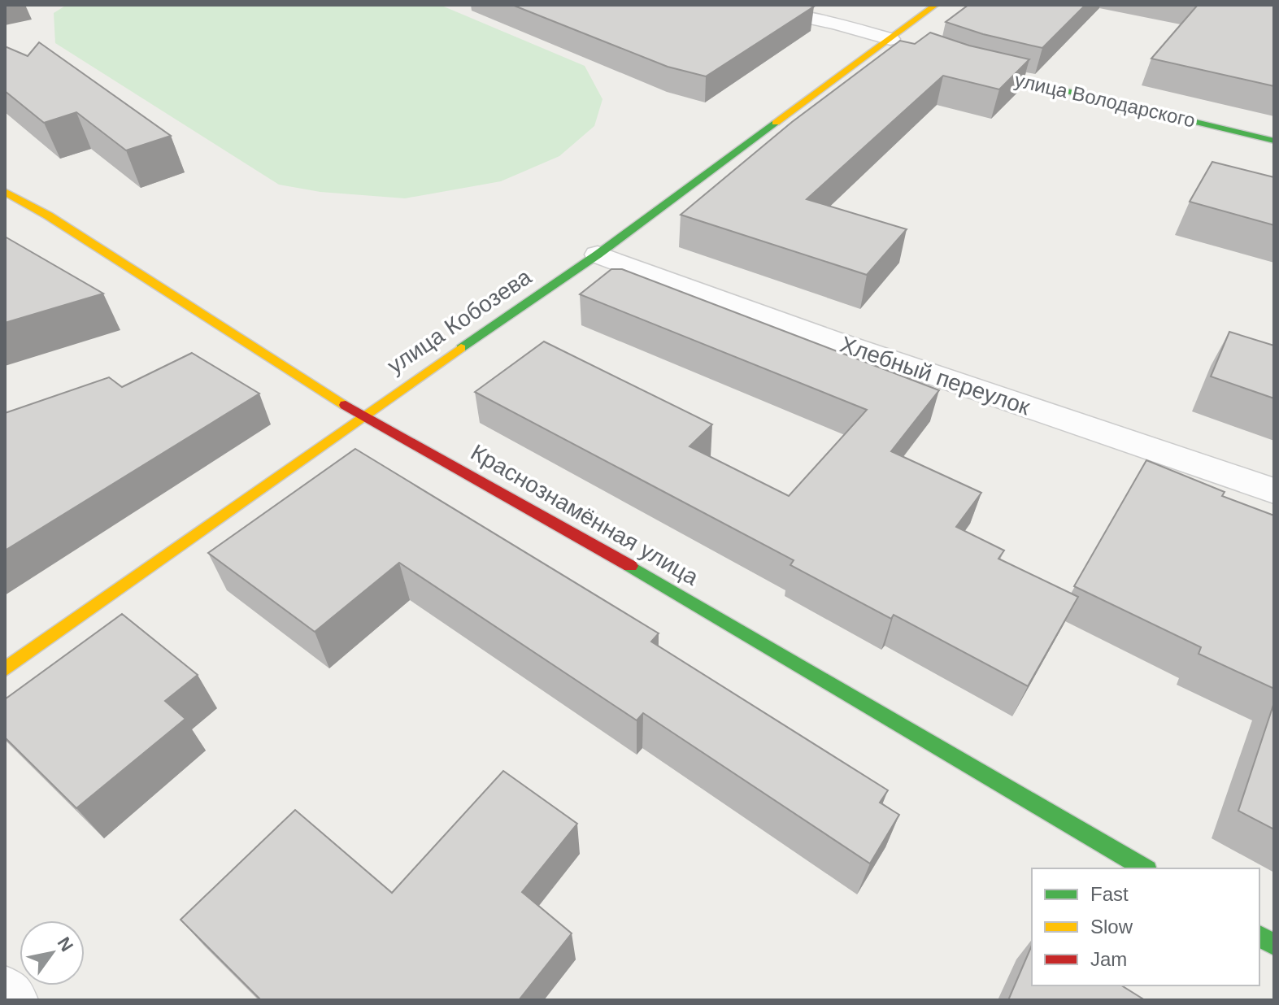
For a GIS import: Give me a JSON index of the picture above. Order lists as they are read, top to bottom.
{
  "streets": {
    "main road": ["улица Володарского", "улица Кобозева", "Краснознамённая улица"],
    "street": ["Хлебный переулок"]
  },
  "crossings": [
    ["улица Кобозева", "Хлебный переулок"],
    ["улица Кобозева", "Краснознамённая улица"]
  ],
  "legend": ["Fast", "Slow", "Jam"],
  "north": "top right"
}
